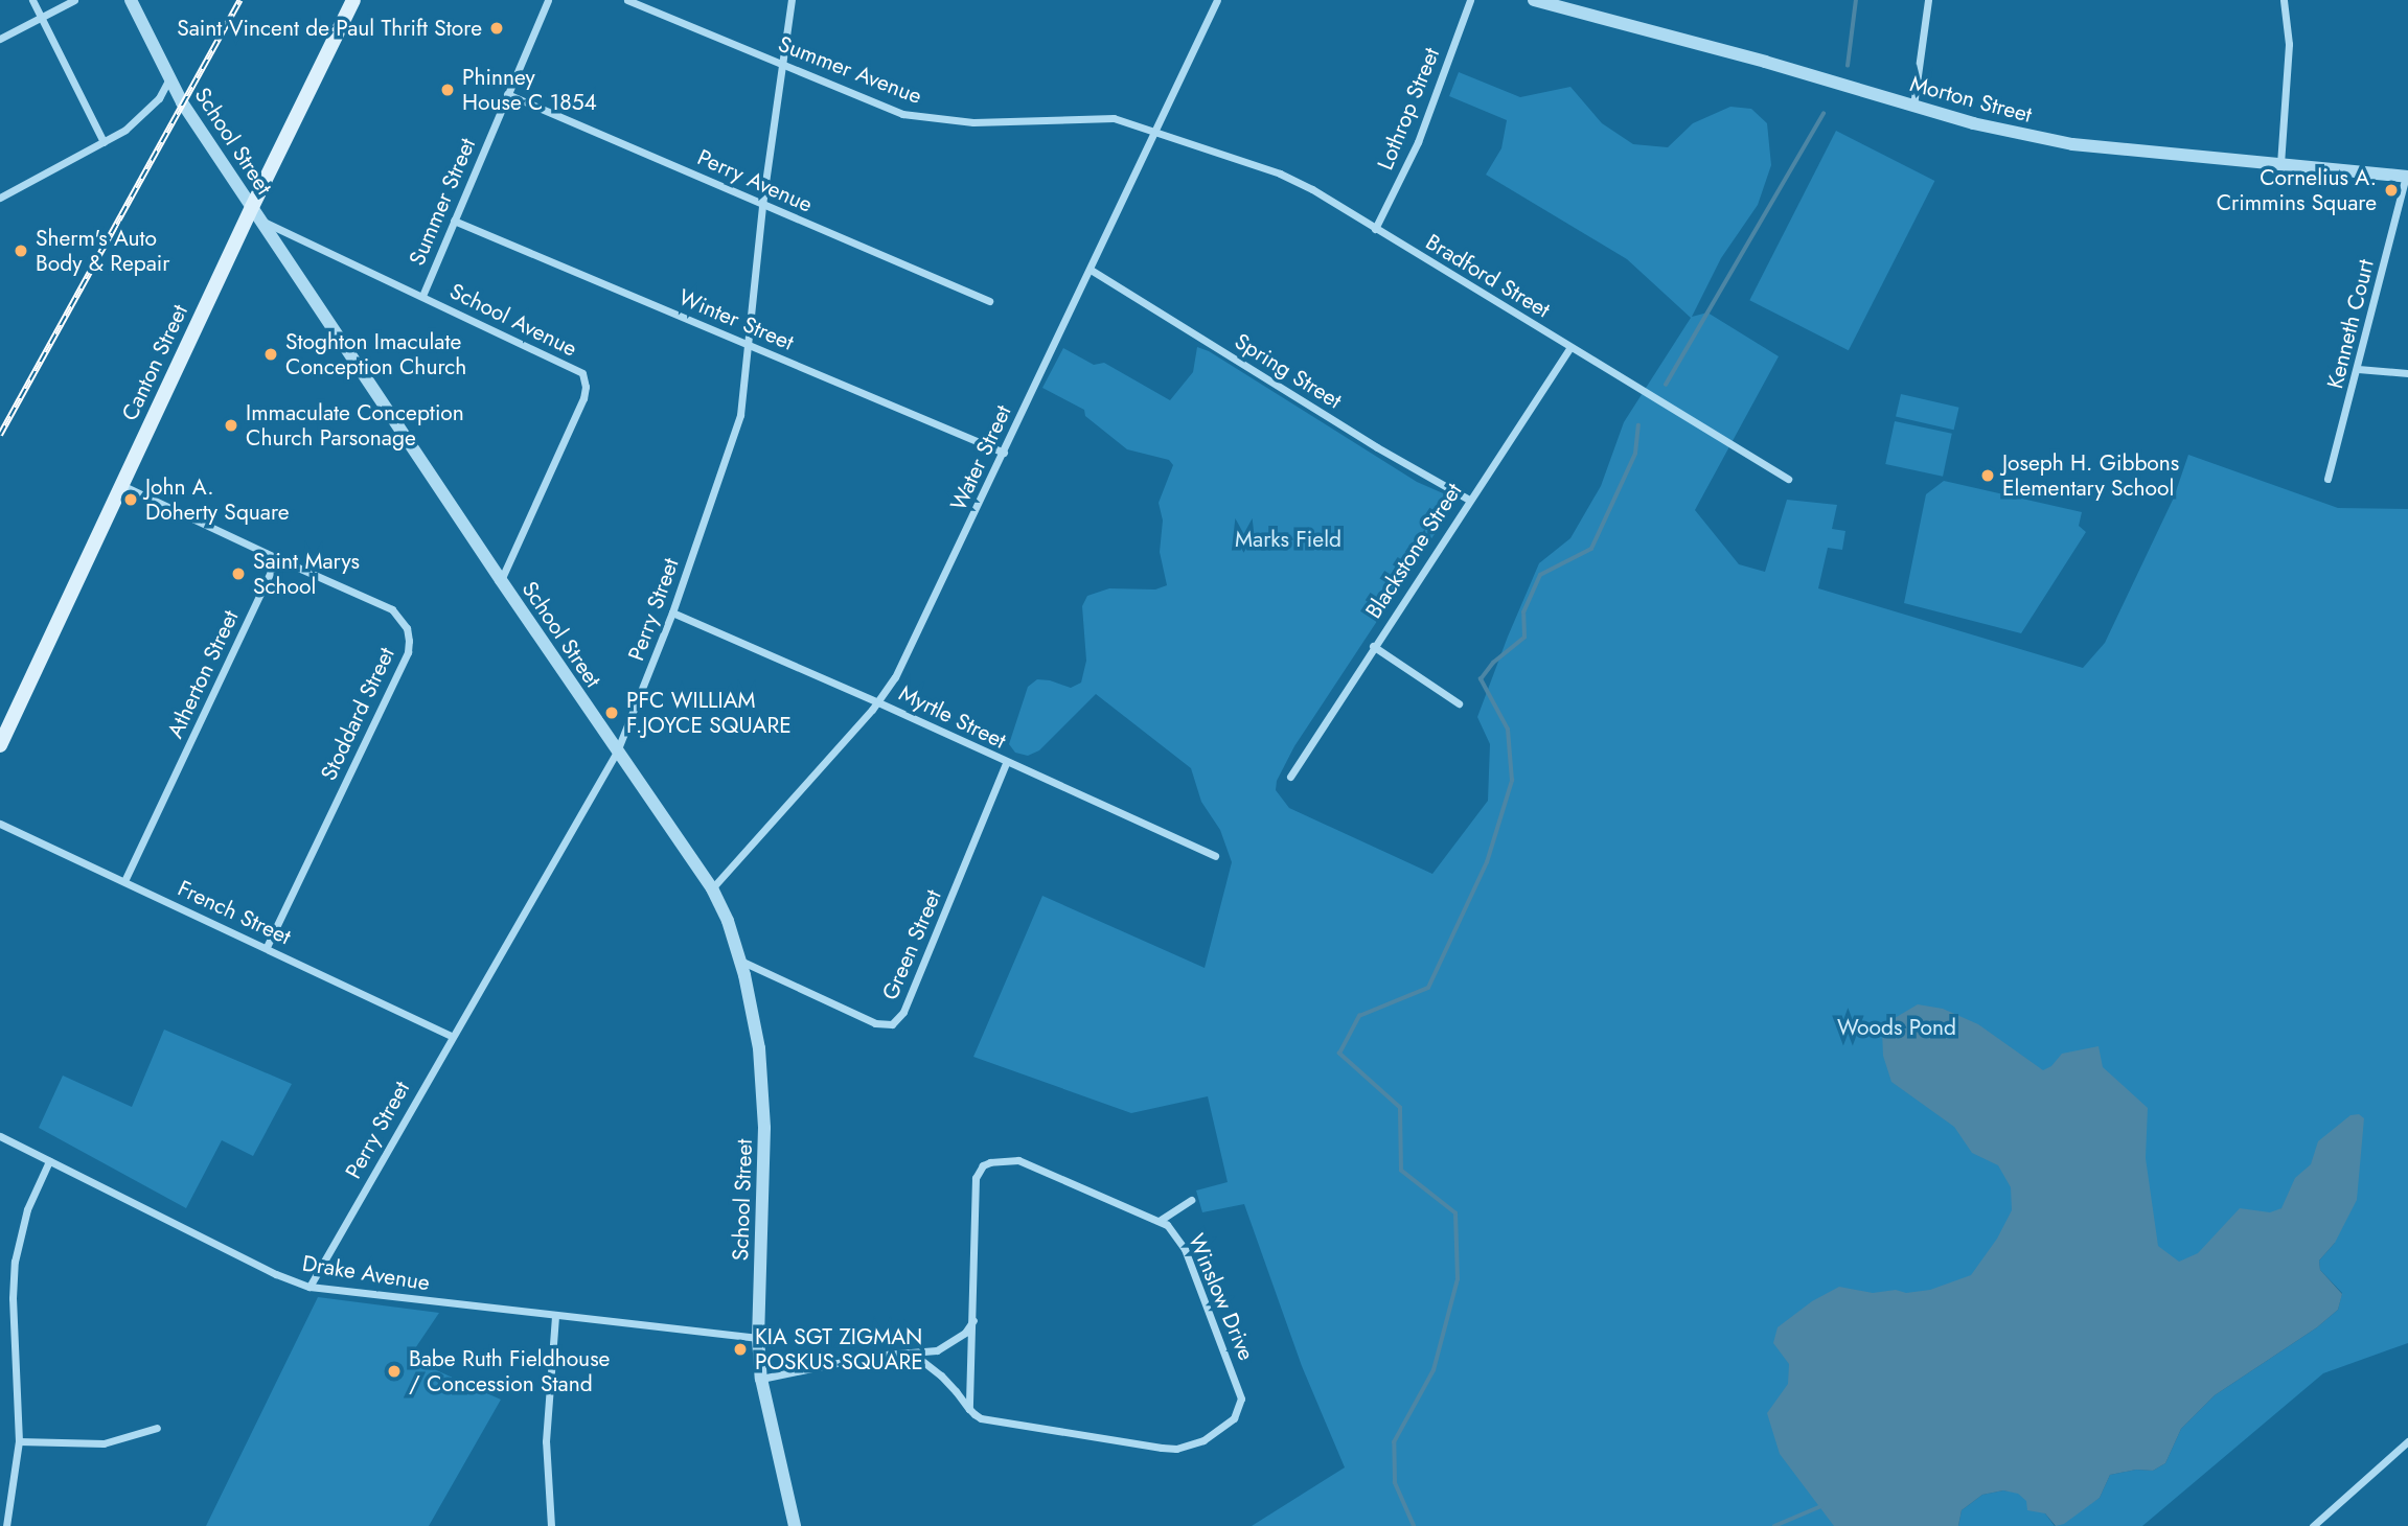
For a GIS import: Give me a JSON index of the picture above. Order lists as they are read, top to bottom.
{
  "streets": {
    "main road": ["Canton Street"],
    "street": [
      "Summer Avenue",
      "Morton Street",
      "Lothrop Street",
      "School Street",
      "Perry Avenue",
      "Summer Street",
      "Bradford Street",
      "School Avenue",
      "Winter Street",
      "Kenneth Court",
      "Spring Street",
      "Water Street",
      "Blackstone Street",
      "Perry Street",
      "Atherton Street",
      "Stoddard Street",
      "Myrtle Street",
      "French Street",
      "Green Street",
      "Drake Avenue",
      "Winslow Drive"
    ]
  },
  "crossings": [
    ["Summer Avenue", "Bradford Street"],
    ["Summer Avenue", "Water Street"],
    ["Summer Avenue", "Perry Street"],
    ["Morton Street", "Kenneth Court"],
    ["Lothrop Street", "Bradford Street"],
    ["School Street", "School Avenue"],
    ["School Street", "Canton Street"],
    ["School Street", "Water Street"],
    ["School Street", "Perry Street"],
    ["School Street", "Green Street"],
    ["School Street", "Drake Avenue"],
    ["Perry Avenue", "Summer Street"],
    ["Perry Avenue", "Perry Street"],
    ["Summer Street", "School Avenue"],
    ["Summer Street", "Winter Street"],
    ["Bradford Street", "Water Street"],
    ["Bradford Street", "Blackstone Street"],
    ["Winter Street", "Water Street"],
    ["Winter Street", "Perry Street"],
    ["Spring Street", "Water Street"],
    ["Spring Street", "Blackstone Street"],
    ["Water Street", "Myrtle Street"],
    ["Perry Street", "Myrtle Street"],
    ["Perry Street", "French Street"],
    ["Perry Street", "Drake Avenue"],
    ["Atherton Street", "Stoddard Street"],
    ["Atherton Street", "French Street"],
    ["Stoddard Street", "French Street"],
    ["Myrtle Street", "Green Street"]
  ],
  "parks": ["Marks Field", "Woods Pond"],
  "places": [
    "Saint Vincent de Paul Thrift Store",
    "Phinney House C 1854",
    "Cornelius A. Crimmins Square",
    "Sherm's Auto Body & Repair",
    "Stoghton Imaculate Conception Church",
    "Immaculate Conception Church Parsonage",
    "Joseph H. Gibbons Elementary School",
    "John A. Doherty Square",
    "Saint Marys School",
    "PFC WILLIAM F.JOYCE SQUARE",
    "KIA SGT ZIGMAN POSKUS SQUARE",
    "Babe Ruth Fieldhouse / Concession Stand"
  ]
}
